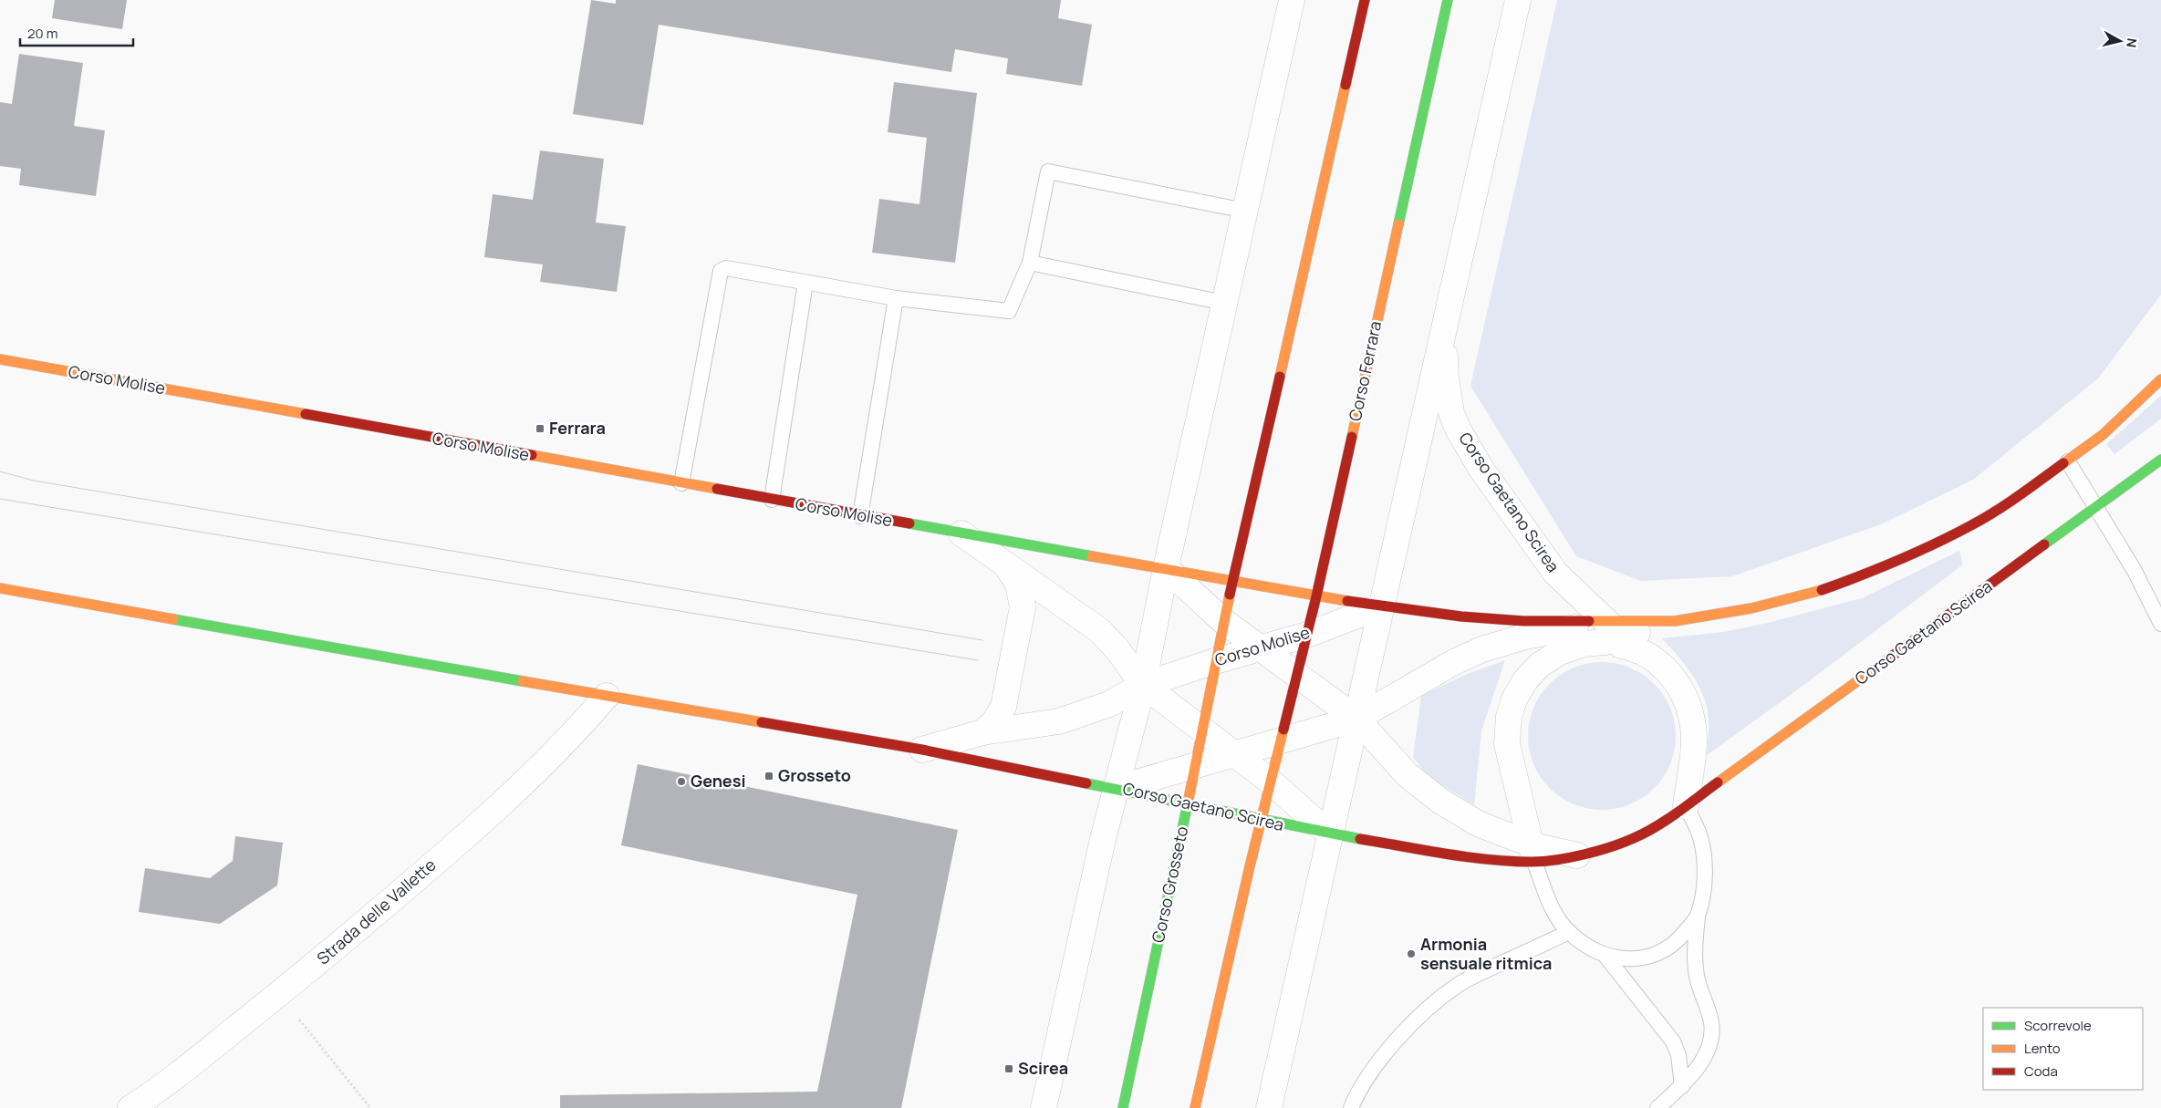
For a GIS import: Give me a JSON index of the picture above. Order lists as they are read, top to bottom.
{
  "streets": {
    "street": [
      "Corso Ferrara",
      "Corso Molise",
      "Corso Gaetano Scirea",
      "Corso Grosseto",
      "Strada delle Vallette"
    ]
  },
  "crossings": [
    ["Corso Ferrara", "Corso Molise"],
    ["Corso Ferrara", "Corso Gaetano Scirea"],
    ["Corso Ferrara", "Corso Grosseto"],
    ["Corso Molise", "Corso Gaetano Scirea"],
    ["Corso Molise", "Corso Grosseto"],
    ["Corso Molise", "Strada delle Vallette"],
    ["Corso Gaetano Scirea", "Corso Grosseto"]
  ],
  "places": {
    "transit": ["Ferrara", "Grosseto", "Scirea"],
    "other": ["Genesi", "Armonia sensuale ritmica"]
  },
  "legend": ["Scorrevole", "Lento", "Coda"],
  "scale_bar": "20 m",
  "north": "right"
}
